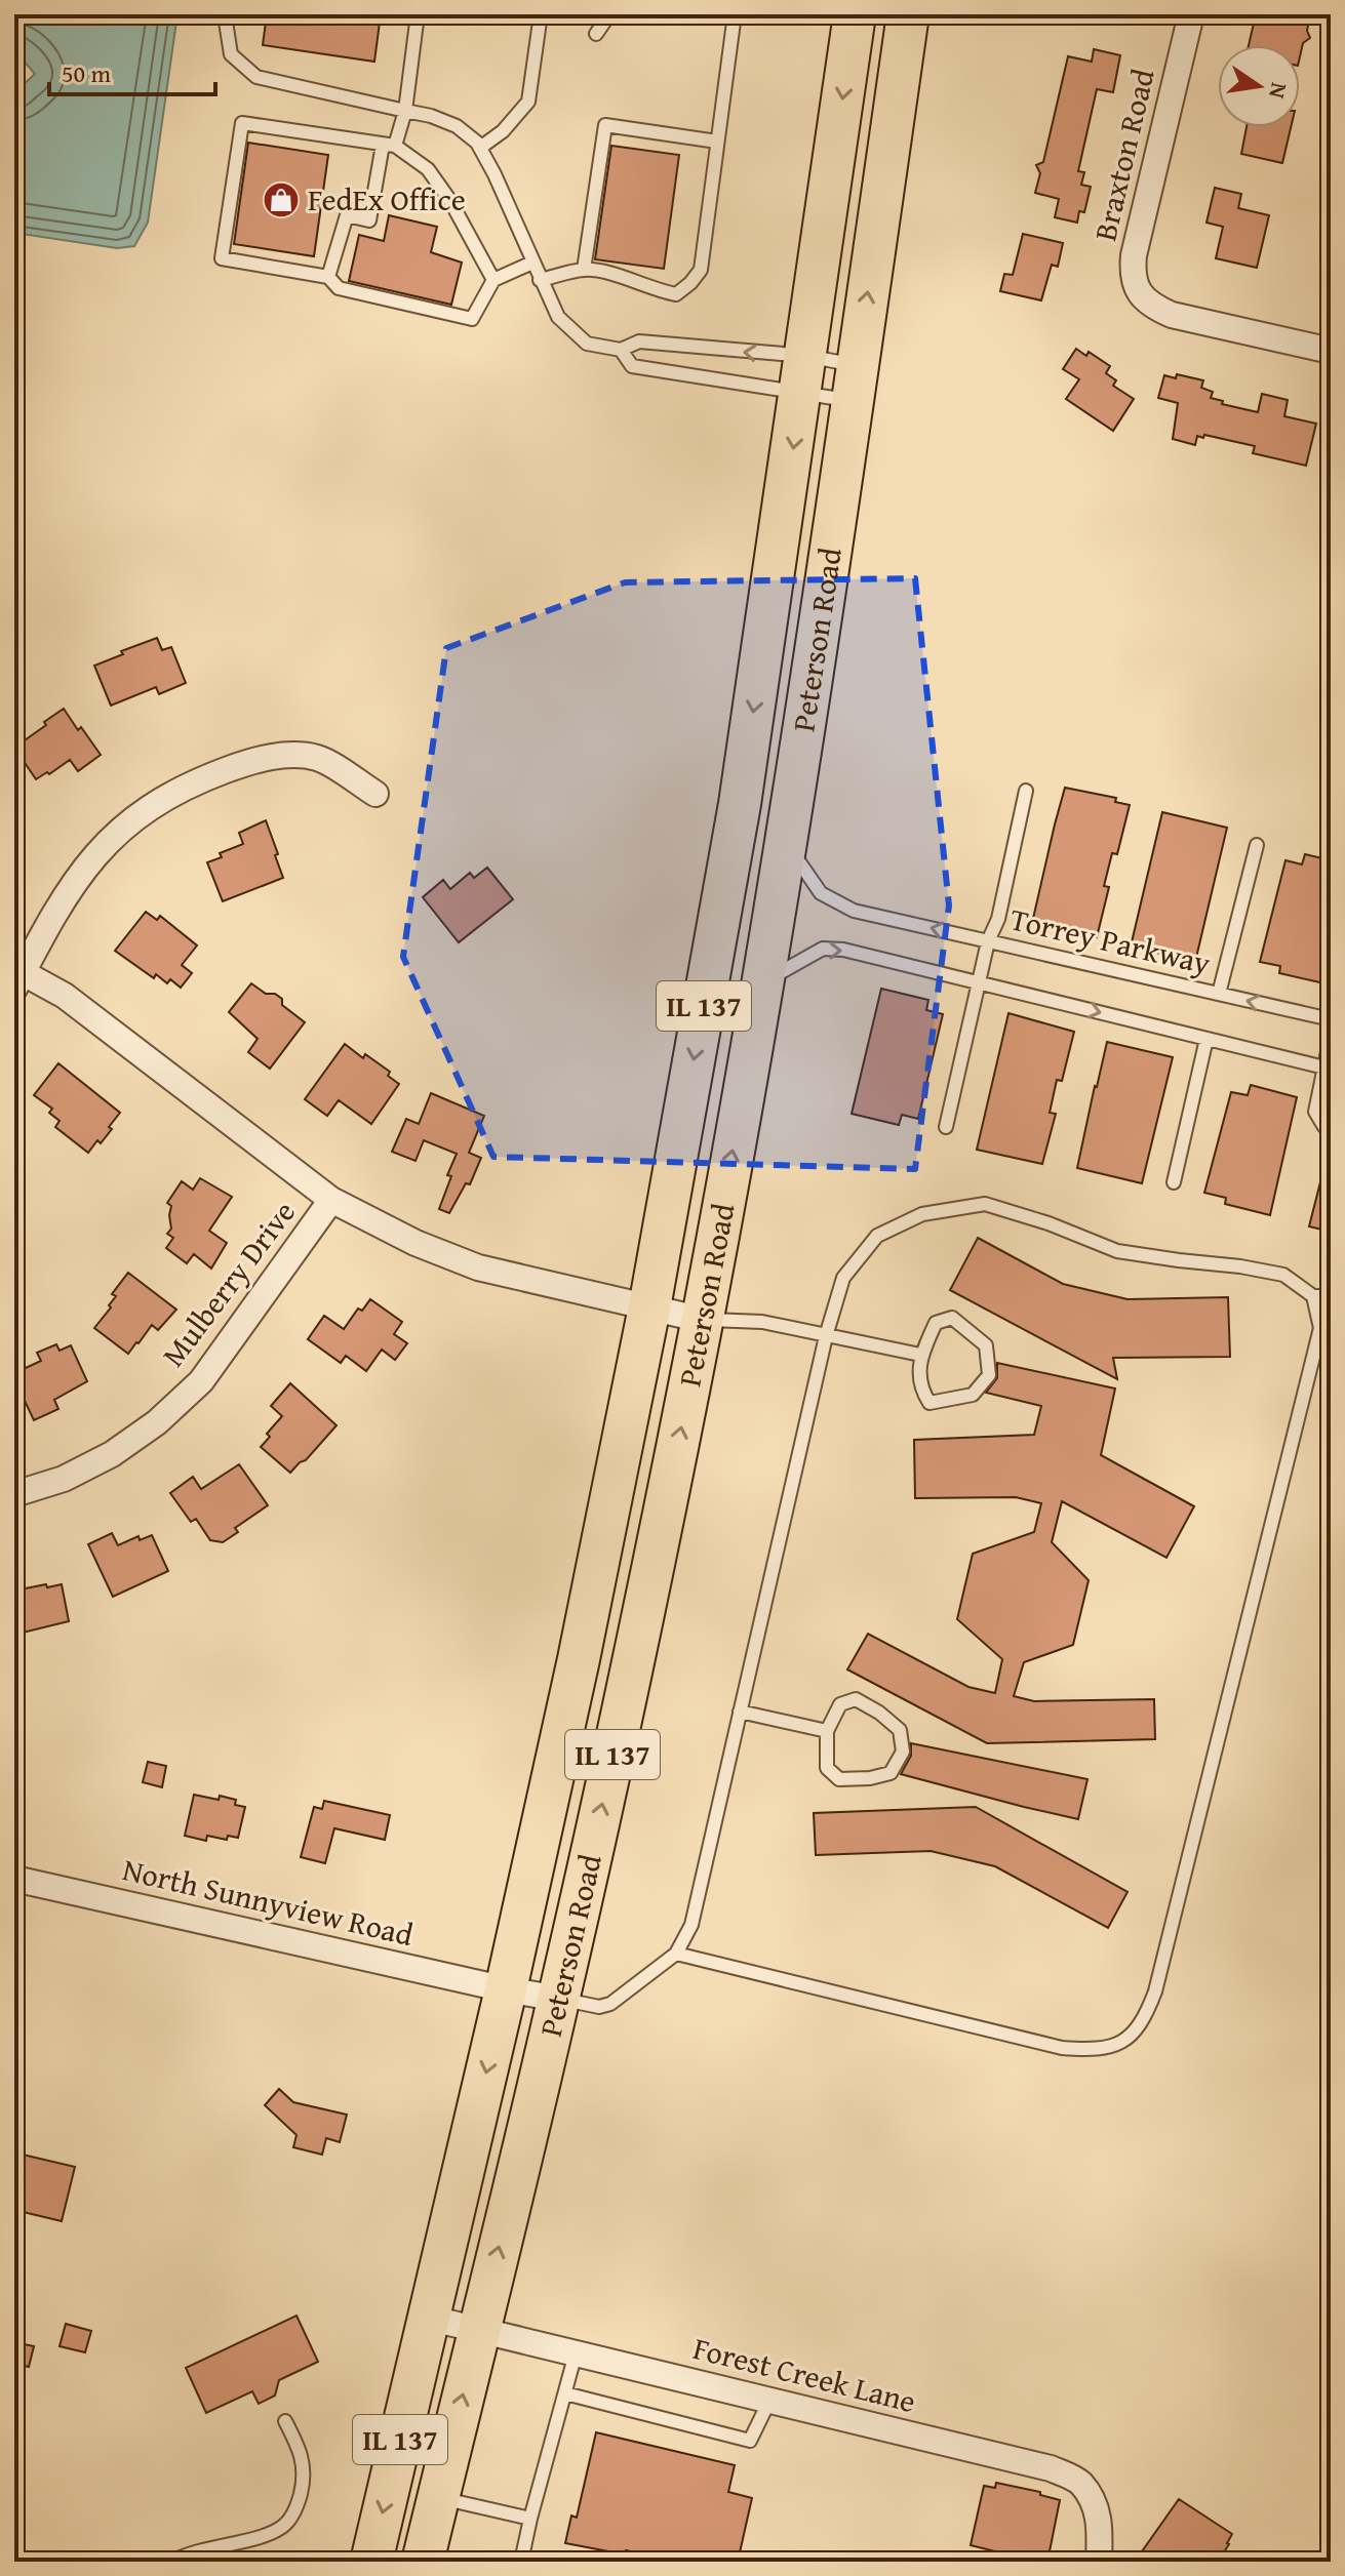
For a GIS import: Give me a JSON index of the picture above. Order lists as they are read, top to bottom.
{
  "streets": {
    "main road": ["Peterson Road", "IL 137"],
    "street": [
      "Braxton Road",
      "Mulberry Drive",
      "North Sunnyview Road",
      "Forest Creek Lane"
    ],
    "lane": ["Torrey Parkway"]
  },
  "crossings": [
    ["Peterson Road", "Torrey Parkway"],
    ["Peterson Road", "North Sunnyview Road"],
    ["Peterson Road", "Forest Creek Lane"]
  ],
  "places": {
    "shop": ["FedEx Office"]
  },
  "scale_bar": "50 m",
  "north": "right"
}
